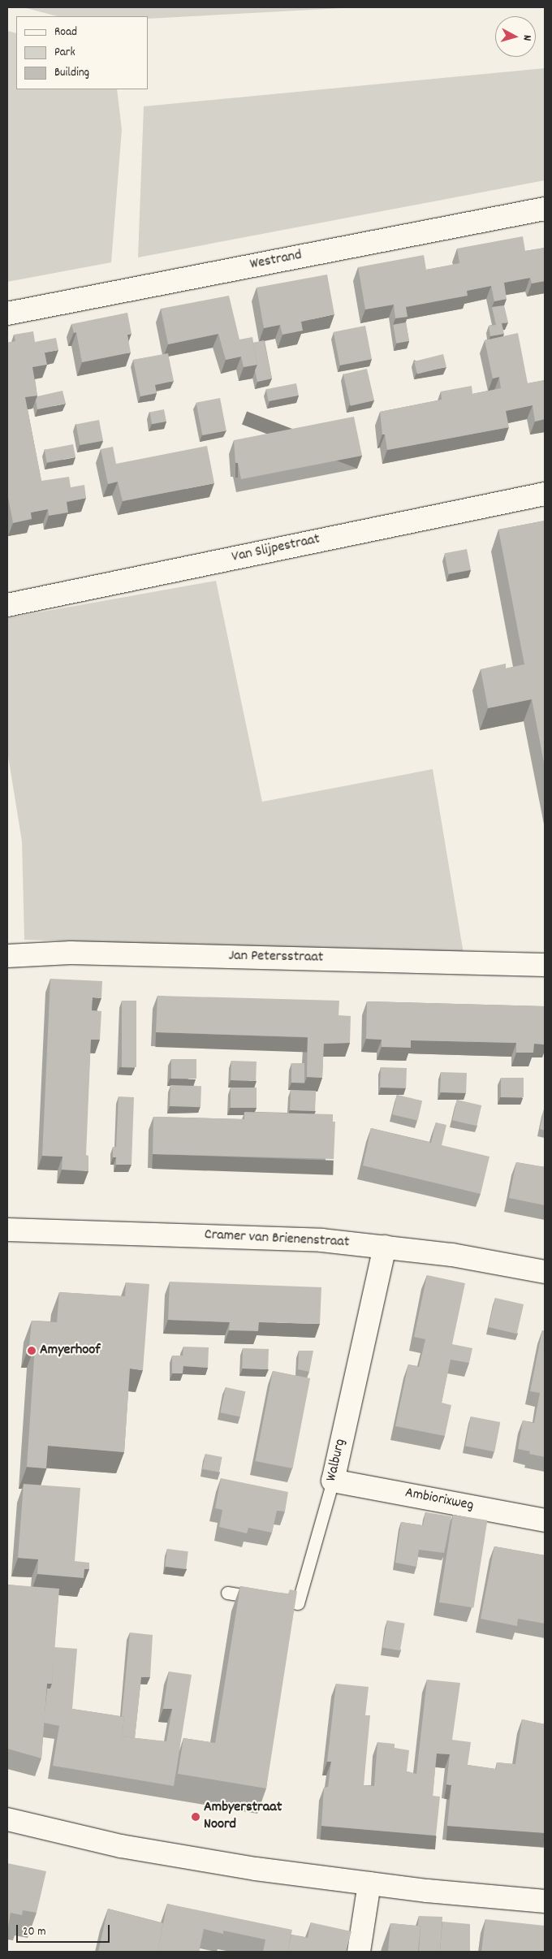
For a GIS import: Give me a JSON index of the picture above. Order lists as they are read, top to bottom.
{
  "streets": {
    "street": [
      "Westrand",
      "Van Slijpestraat",
      "Jan Petersstraat",
      "Cramer van Brienenstraat",
      "Walburg",
      "Ambiorixweg"
    ]
  },
  "crossings": [
    ["Cramer van Brienenstraat", "Walburg"],
    ["Walburg", "Ambiorixweg"]
  ],
  "places": ["Amyerhoof", "Ambyerstraat Noord"],
  "legend": ["Road", "Park", "Building"],
  "scale_bar": "20 m",
  "north": "right"
}
